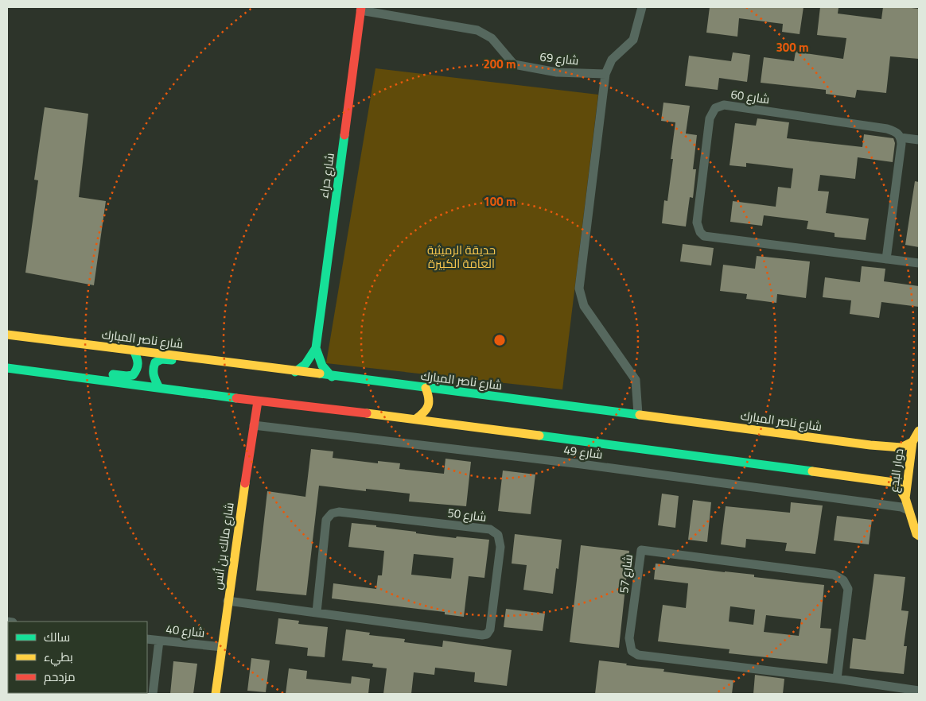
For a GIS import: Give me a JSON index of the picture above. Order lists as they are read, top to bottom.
{
  "streets": {
    "street": [
      "شارع 69",
      "شارع 60",
      "شارع حراء",
      "شارع ناصر المبارك",
      "شارع 49",
      "دوار البدع",
      "شارع 50",
      "شارع مالك بن أنس",
      "شارع 57",
      "شارع 40"
    ]
  },
  "crossings": [
    ["شارع 69", "شارع حراء"],
    ["شارع حراء", "شارع ناصر المبارك"],
    ["شارع ناصر المبارك", "دوار البدع"],
    ["شارع 49", "دوار البدع"],
    ["شارع 49", "شارع مالك بن أنس"],
    ["شارع 50", "شارع مالك بن أنس"],
    ["شارع مالك بن أنس", "شارع 40"]
  ],
  "parks": ["حديقة الرميثية العامة الكبيرة"],
  "legend": ["سالك", "بطيء", "مزدحم"],
  "rings": ["300 m", "200 m", "100 m"]
}
